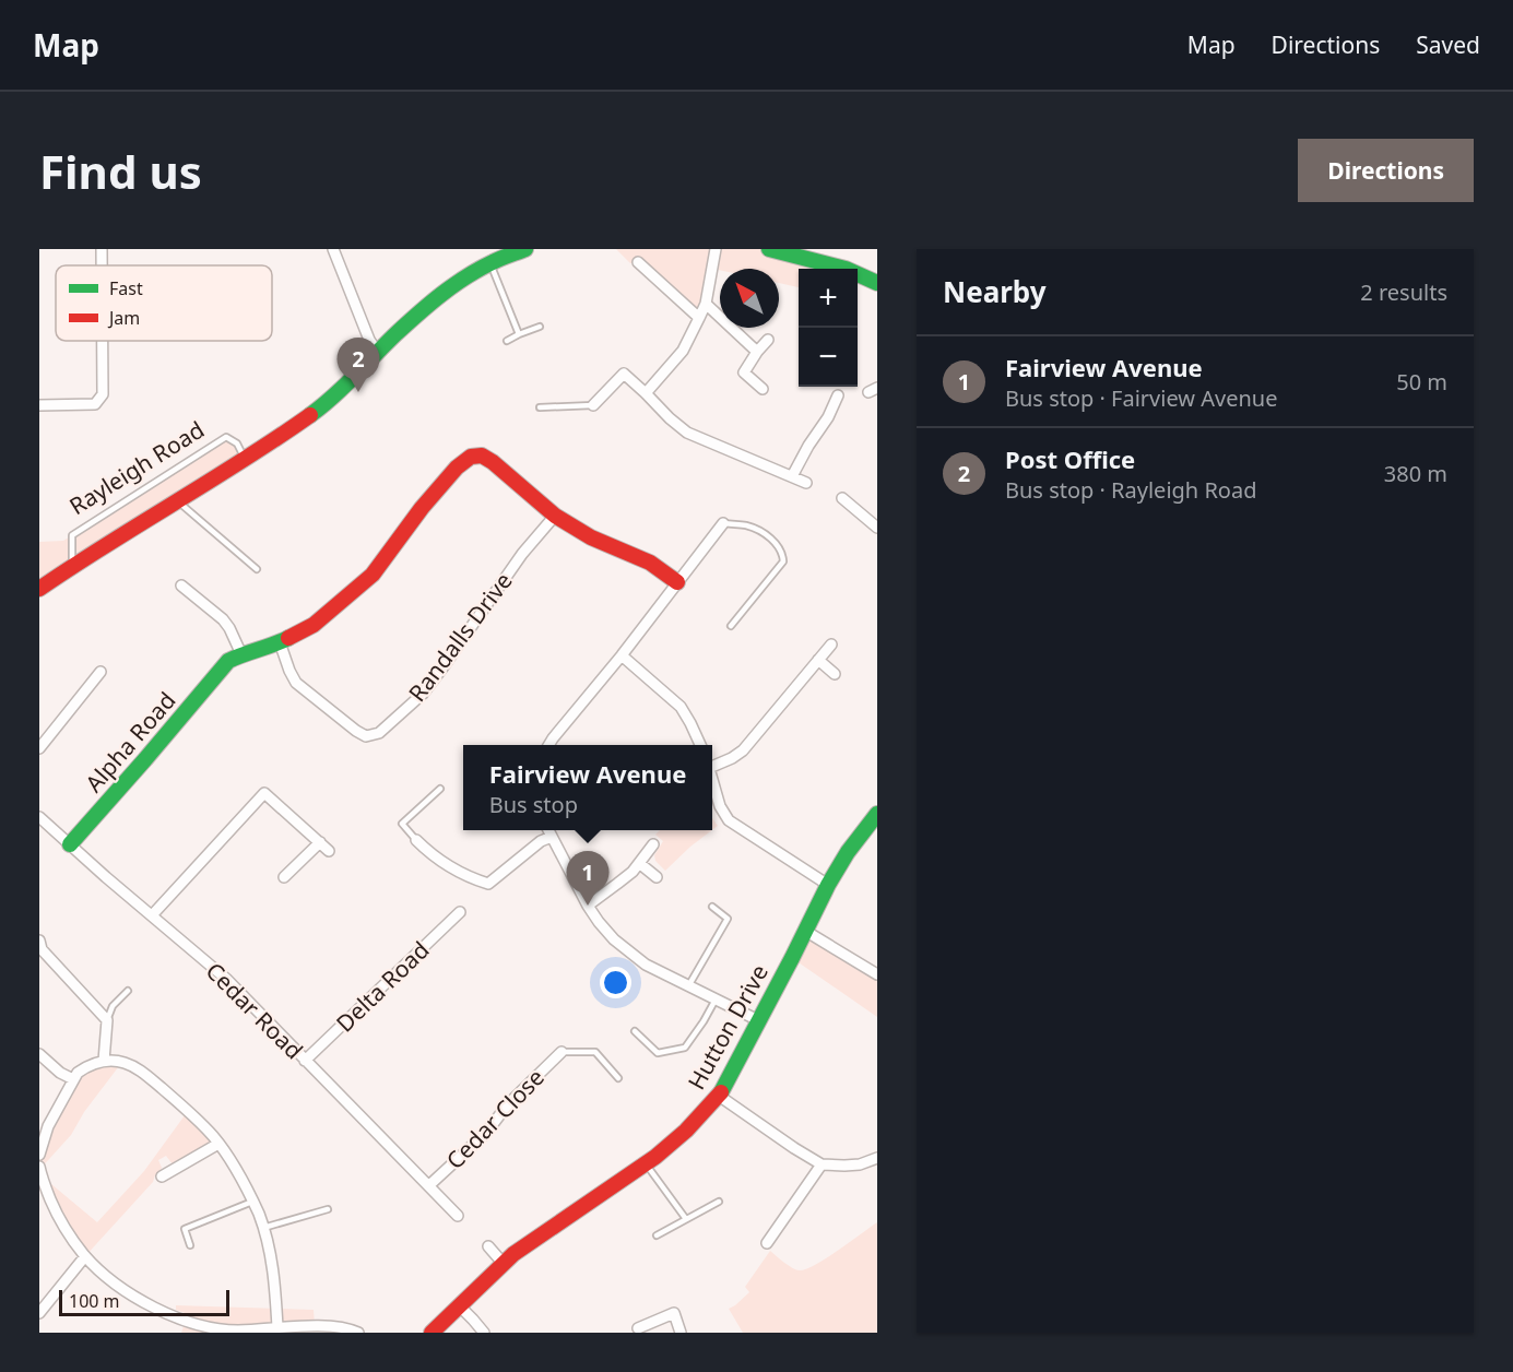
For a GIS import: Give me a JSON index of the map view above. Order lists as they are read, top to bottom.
{
  "streets": {
    "street": [
      "Randalls Drive",
      "Alpha Road",
      "Delta Road",
      "Cedar Road",
      "Hutton Drive",
      "Cedar Close"
    ],
    "lane": ["Rayleigh Road"]
  },
  "crossings": [
    ["Randalls Drive", "Alpha Road"],
    ["Alpha Road", "Cedar Road"],
    ["Delta Road", "Cedar Road"],
    ["Cedar Road", "Cedar Close"]
  ],
  "legend": ["Fast", "Jam"],
  "scale_bar": "100 m",
  "north": "top left",
  "page": {
    "header": "Map",
    "nav": ["Map", "Directions", "Saved"],
    "buttons": "Directions",
    "title": "Find us",
    "heading": ["Nearby", "2 results"],
    "map_buttons": ["+", "−"],
    "list": [
      {
        "mark": "1",
        "name": "Fairview Avenue",
        "note": "Bus stop · Fairview Avenue",
        "value": "50 m"
      },
      {
        "mark": "2",
        "name": "Post Office",
        "note": "Bus stop · Rayleigh Road",
        "value": "380 m"
      }
    ],
    "pins": ["2", "1"],
    "popup": ["Fairview Avenue", "Bus stop"],
    "scale": "100 m"
  }
}
